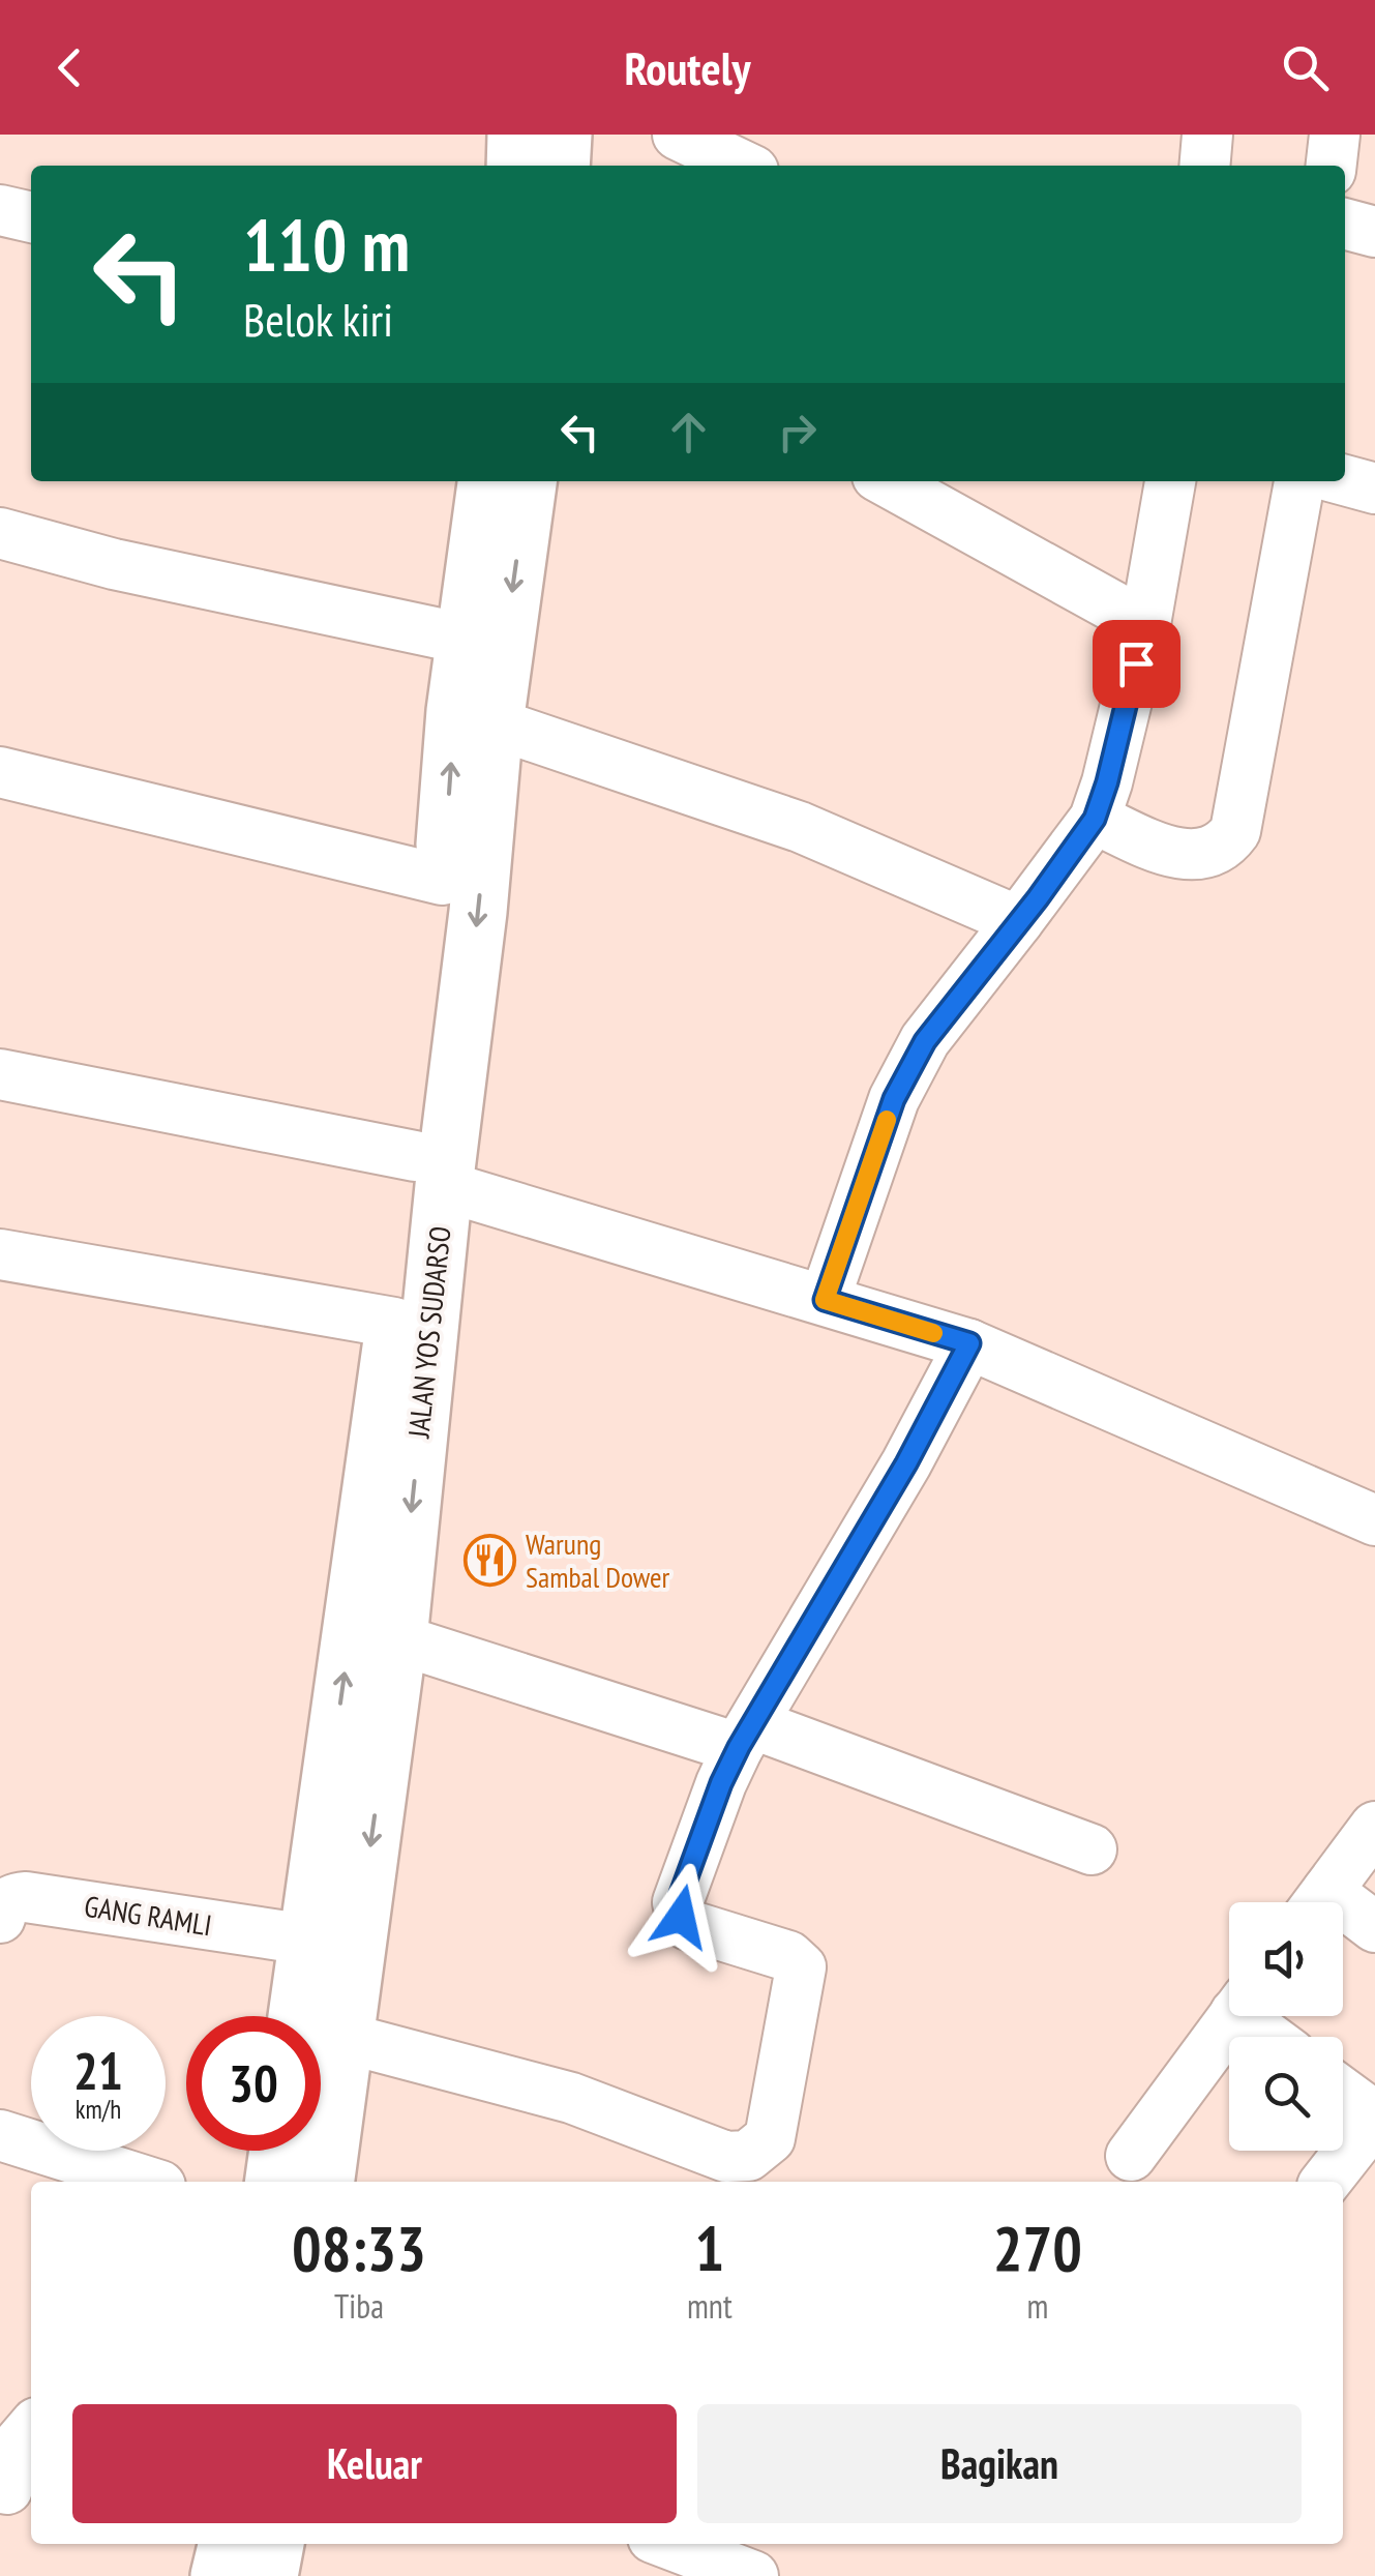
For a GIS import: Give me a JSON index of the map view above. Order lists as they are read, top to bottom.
{
  "streets": {
    "highway": ["JALAN YOS SUDARSO"],
    "street": ["GANG RAMLI"]
  },
  "crossings": [
    ["JALAN YOS SUDARSO", "GANG RAMLI"]
  ],
  "places": {
    "restaurant": ["Warung Sambal Dower"]
  },
  "page": {
    "header": "Routely",
    "turn": ["110 m", "Belok kiri"],
    "speed": "21 km/h",
    "limit": "30",
    "eta": [
      "08:33",
      "Tiba",
      "1",
      "mnt",
      "270",
      "m"
    ],
    "buttons": ["Keluar", "Bagikan"]
  }
}
